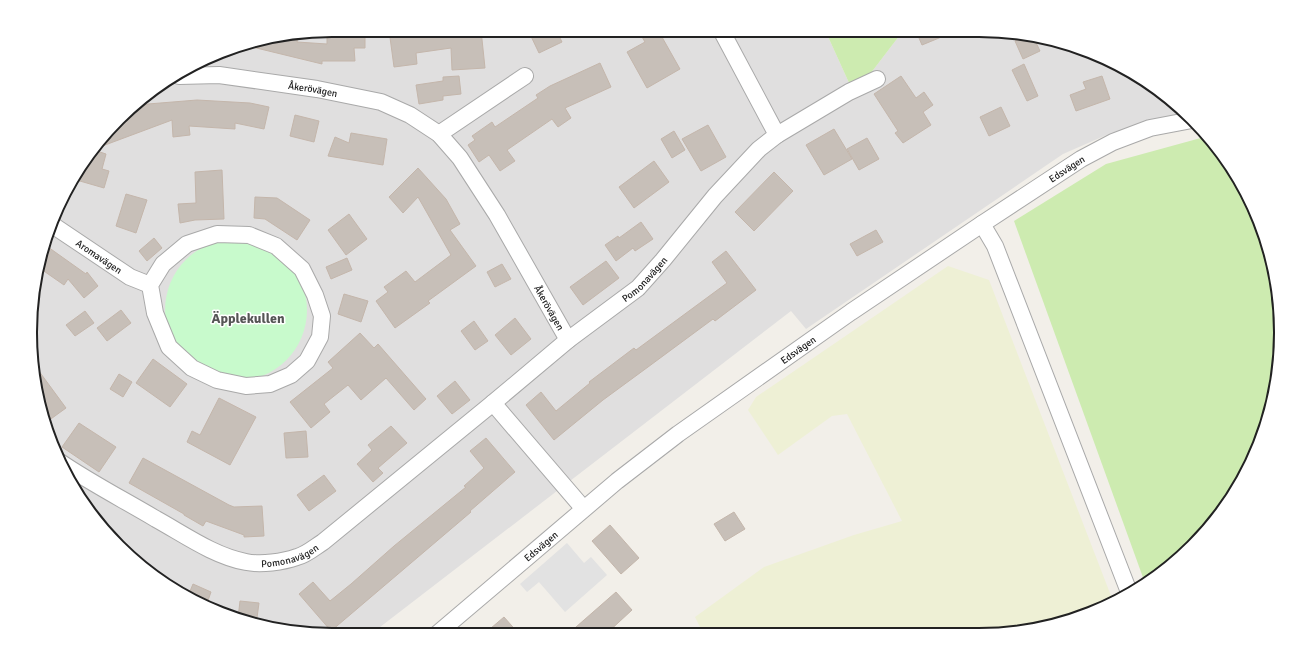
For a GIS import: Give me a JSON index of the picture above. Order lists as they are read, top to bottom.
{
  "streets": {
    "street": [
      "Åkerövägen",
      "Edsvägen",
      "Aromavägen",
      "Pomonavägen"
    ]
  },
  "crossings": [
    ["Åkerövägen", "Pomonavägen"]
  ],
  "districts": ["Äpplekullen"]
}
